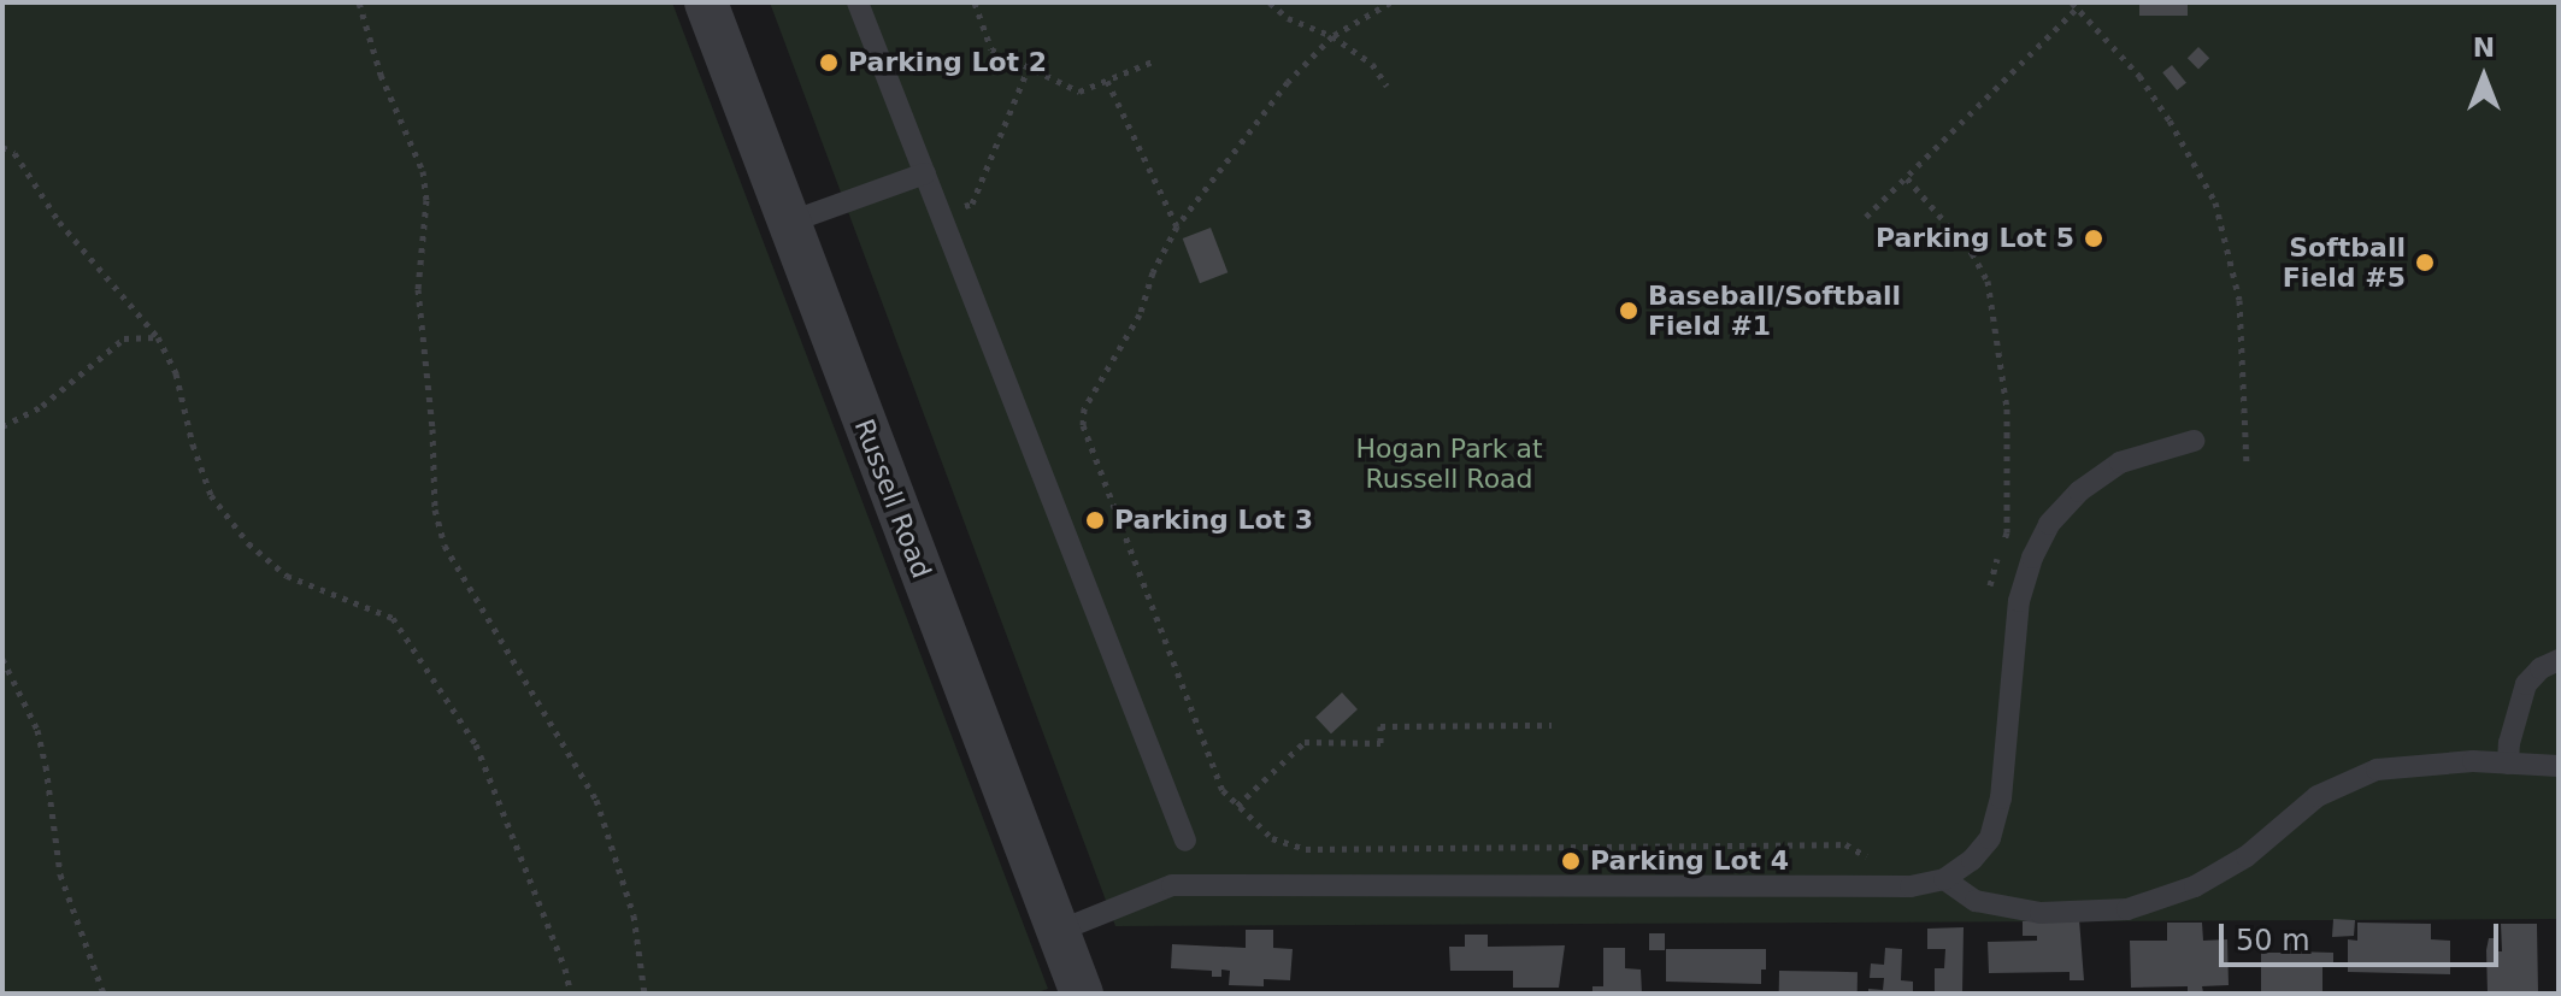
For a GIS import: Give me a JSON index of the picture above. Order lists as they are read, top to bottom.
{
  "streets": {
    "street": ["Russell Road"]
  },
  "parks": ["Hogan Park at Russell Road"],
  "places": [
    "Parking Lot 2",
    "Parking Lot 5",
    "Softball Field #5",
    "Baseball/Softball Field #1",
    "Parking Lot 3",
    "Parking Lot 4"
  ],
  "scale_bar": "50 m",
  "north": "top"
}
